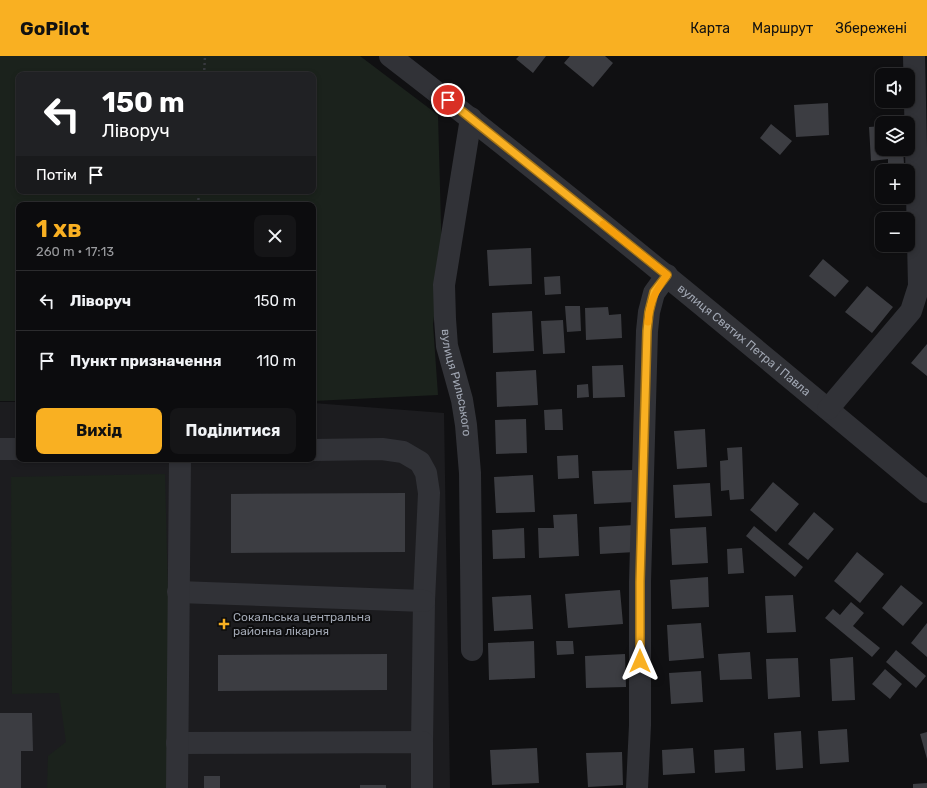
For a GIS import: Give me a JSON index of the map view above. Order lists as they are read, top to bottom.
{
  "streets": {
    "street": ["вулиця Святих Петра і Павла", "вулиця Рильського"]
  },
  "crossings": [
    ["вулиця Святих Петра і Павла", "вулиця Рильського"]
  ],
  "places": {
    "health": ["Сокальська центральна районна лікарня"]
  },
  "page": {
    "header": "GoPilot",
    "nav": ["Карта", "Маршрут", "Збережені"],
    "map_buttons": ["+", "−"],
    "turn": ["150 m", "Ліворуч"],
    "then": "Потім",
    "heading": ["1 хв", "260 m · 17:13"],
    "list": [
      {
        "name": "Ліворуч",
        "value": "150 m"
      },
      {
        "name": "Пункт призначення",
        "value": "110 m"
      }
    ],
    "buttons": ["Вихід", "Поділитися"]
  }
}
